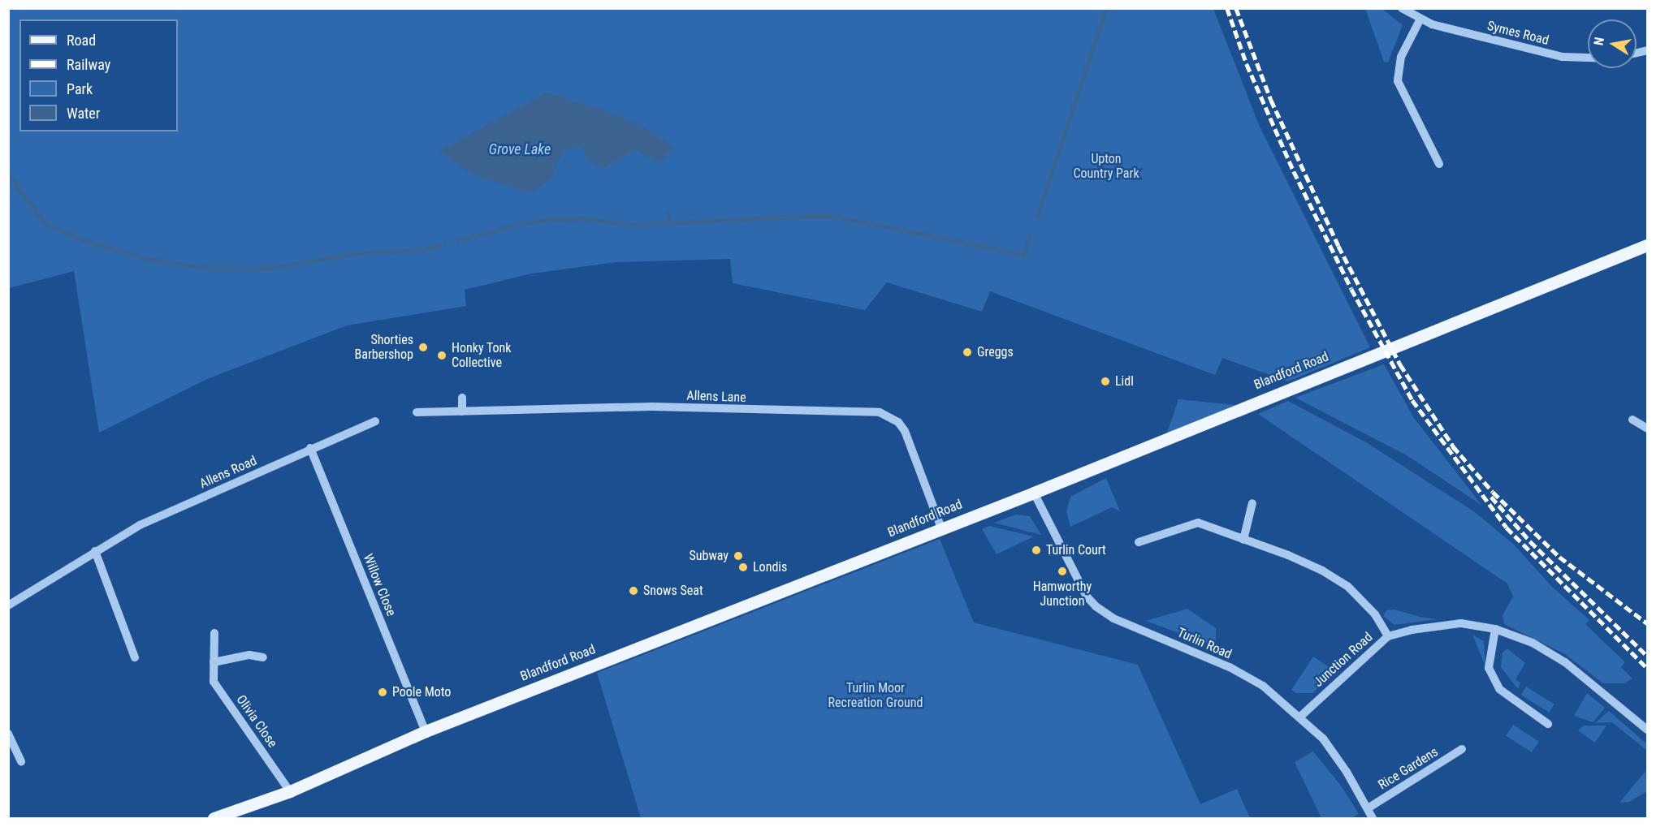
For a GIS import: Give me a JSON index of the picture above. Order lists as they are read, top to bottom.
{
  "streets": {
    "main road": ["Blandford Road"],
    "street": [
      "Symes Road",
      "Allens Lane",
      "Allens Road",
      "Willow Close",
      "Turlin Road",
      "Junction Road",
      "Olivia Close",
      "Rice Gardens"
    ]
  },
  "crossings": [
    ["Blandford Road", "Allens Lane"],
    ["Blandford Road", "Willow Close"],
    ["Blandford Road", "Turlin Road"],
    ["Blandford Road", "Olivia Close"],
    ["Allens Road", "Willow Close"],
    ["Turlin Road", "Junction Road"],
    ["Turlin Road", "Rice Gardens"]
  ],
  "water": ["Grove Lake"],
  "parks": ["Upton Country Park", "Turlin Moor Recreation Ground"],
  "places": [
    "Shorties Barbershop",
    "Greggs",
    "Honky Tonk Collective",
    "Lidl",
    "Turlin Court",
    "Subway",
    "Londis",
    "Hamworthy Junction",
    "Snows Seat",
    "Poole Moto"
  ],
  "legend": [
    "Road",
    "Railway",
    "Park",
    "Water"
  ],
  "north": "left"
}
